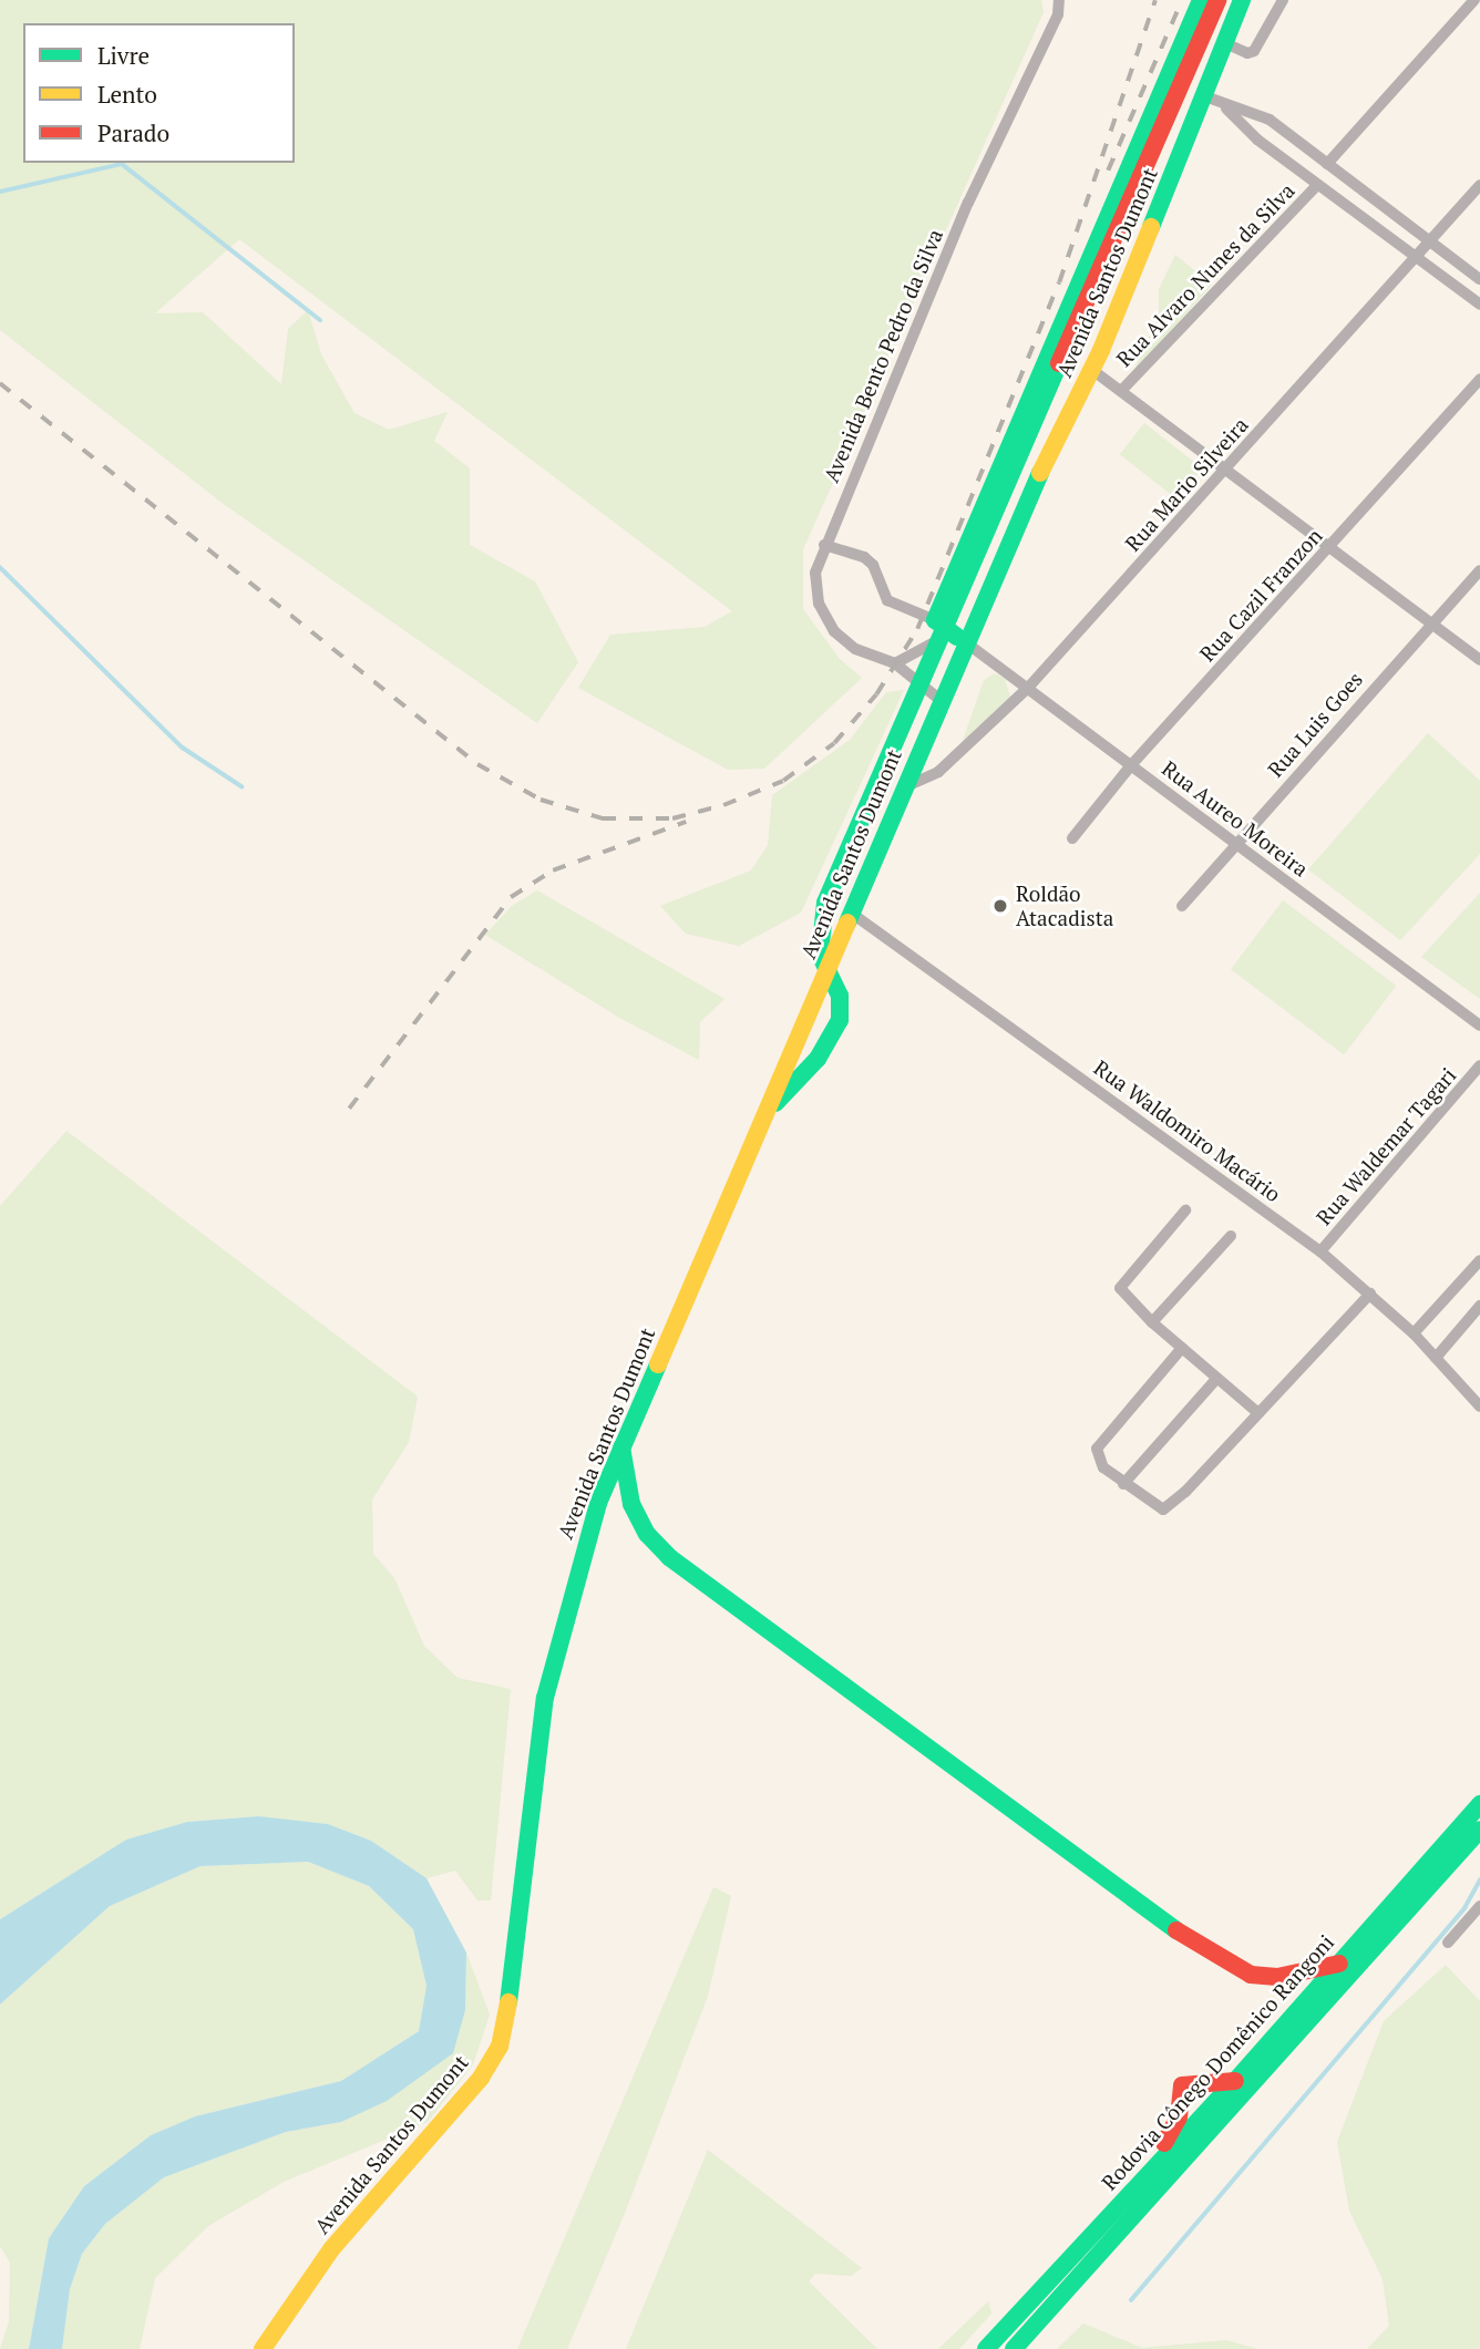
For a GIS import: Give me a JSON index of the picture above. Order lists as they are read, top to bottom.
{
  "streets": {
    "main road": ["Avenida Santos Dumont", "Rodovia Cônego Domênico Rangoni"],
    "street": [
      "Rua Alvaro Nunes da Silva",
      "Avenida Bento Pedro da Silva",
      "Rua Mario Silveira",
      "Rua Cazil Franzon",
      "Rua Luis Goes",
      "Rua Aureo Moreira",
      "Rua Waldomiro Macário",
      "Rua Waldemar Tagari"
    ]
  },
  "crossings": [
    ["Avenida Santos Dumont", "Avenida Bento Pedro da Silva"],
    ["Avenida Santos Dumont", "Rua Mario Silveira"],
    ["Avenida Santos Dumont", "Rua Aureo Moreira"],
    ["Avenida Santos Dumont", "Rua Waldomiro Macário"],
    ["Rua Mario Silveira", "Rua Aureo Moreira"],
    ["Rua Cazil Franzon", "Rua Aureo Moreira"],
    ["Rua Luis Goes", "Rua Aureo Moreira"],
    ["Rua Waldomiro Macário", "Rua Waldemar Tagari"]
  ],
  "places": ["Roldão Atacadista"],
  "legend": ["Livre", "Lento", "Parado"]
}
